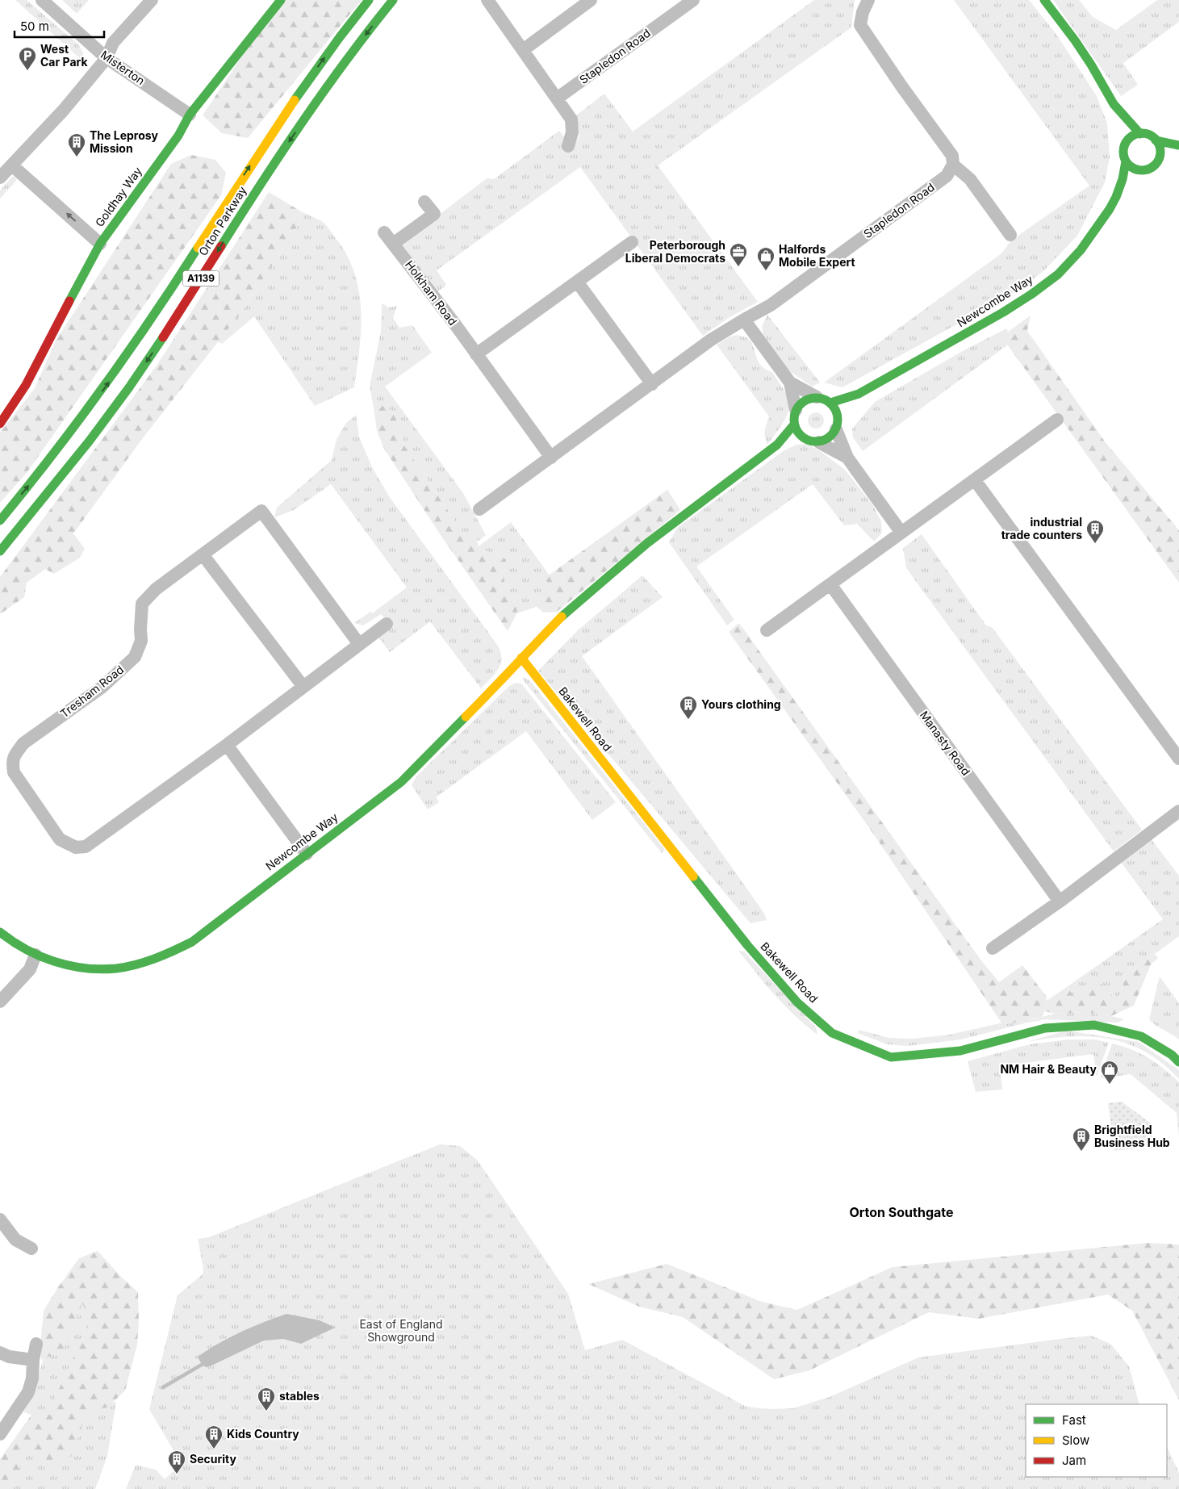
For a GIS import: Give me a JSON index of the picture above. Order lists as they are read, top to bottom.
{
  "streets": {
    "street": [
      "Stapledon Road",
      "Misterton",
      "Goldhay Way",
      "Orton Parkway",
      "A1139",
      "Holkham Road",
      "Newcombe Way",
      "Tresham Road",
      "Bakewell Road",
      "Manasty Road"
    ]
  },
  "crossings": [
    ["Misterton", "Goldhay Way"],
    ["Newcombe Way", "Bakewell Road"]
  ],
  "districts": ["Orton Southgate"],
  "parks": ["East of England Showground"],
  "places": {
    "parking": ["West Car Park"],
    "building": [
      "The Leprosy Mission",
      "industrial trade counters",
      "Yours clothing",
      "Brightfield Business Hub",
      "stables",
      "Kids Country",
      "Security"
    ],
    "office": ["Peterborough Liberal Democrats"],
    "shop": ["Halfords Mobile Expert", "NM Hair & Beauty"]
  },
  "legend": ["Fast", "Slow", "Jam"],
  "scale_bar": "50 m"
}
